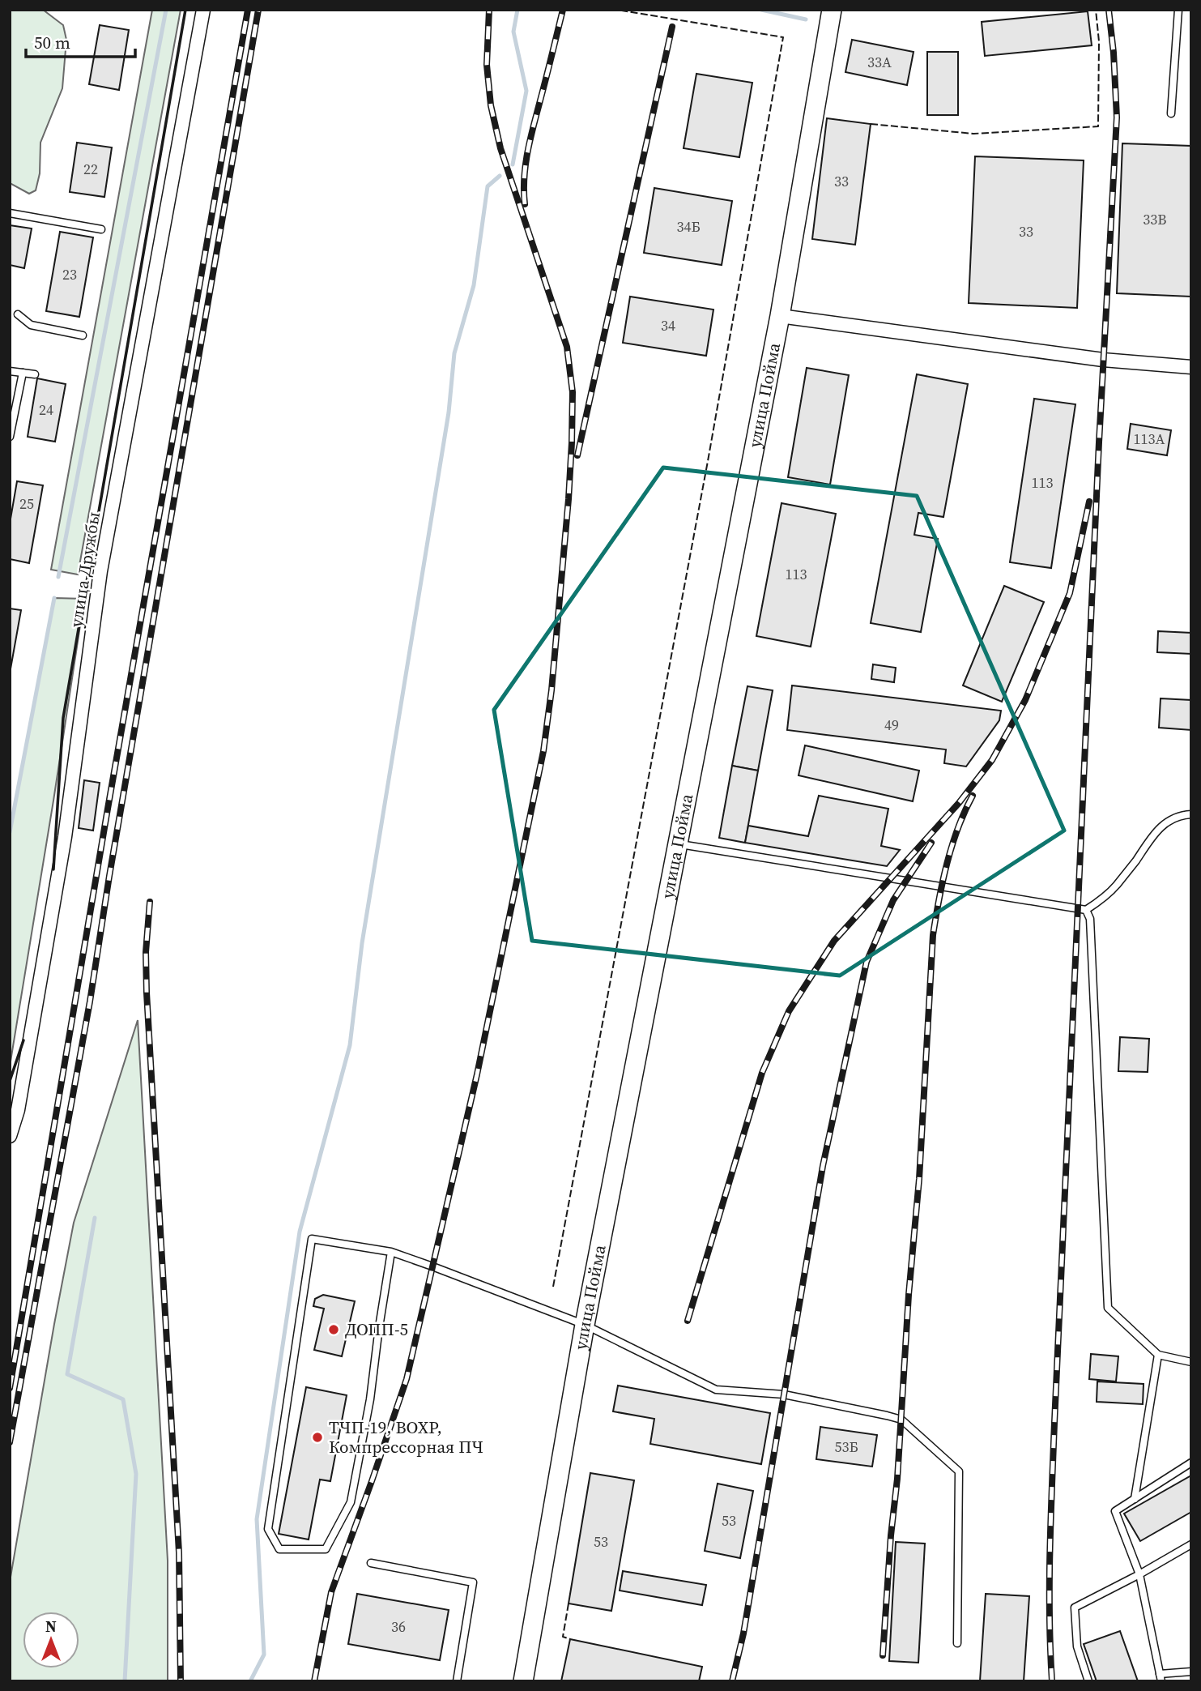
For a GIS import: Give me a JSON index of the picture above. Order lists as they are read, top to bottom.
{
  "streets": {
    "main road": ["улица Пойма"],
    "street": ["улица Дружбы"]
  },
  "places": ["ДОПП-5", "ТЧП-19, ВОХР, Компрессорная ПЧ"],
  "house_numbers": [
    "33А",
    "22",
    "33",
    "33В",
    "34Б",
    "33",
    "23",
    "34",
    "24",
    "113А",
    "113",
    "25",
    "113",
    "49",
    "53Б",
    "53",
    "53",
    "36"
  ],
  "scale_bar": "50 m",
  "north": "top"
}
